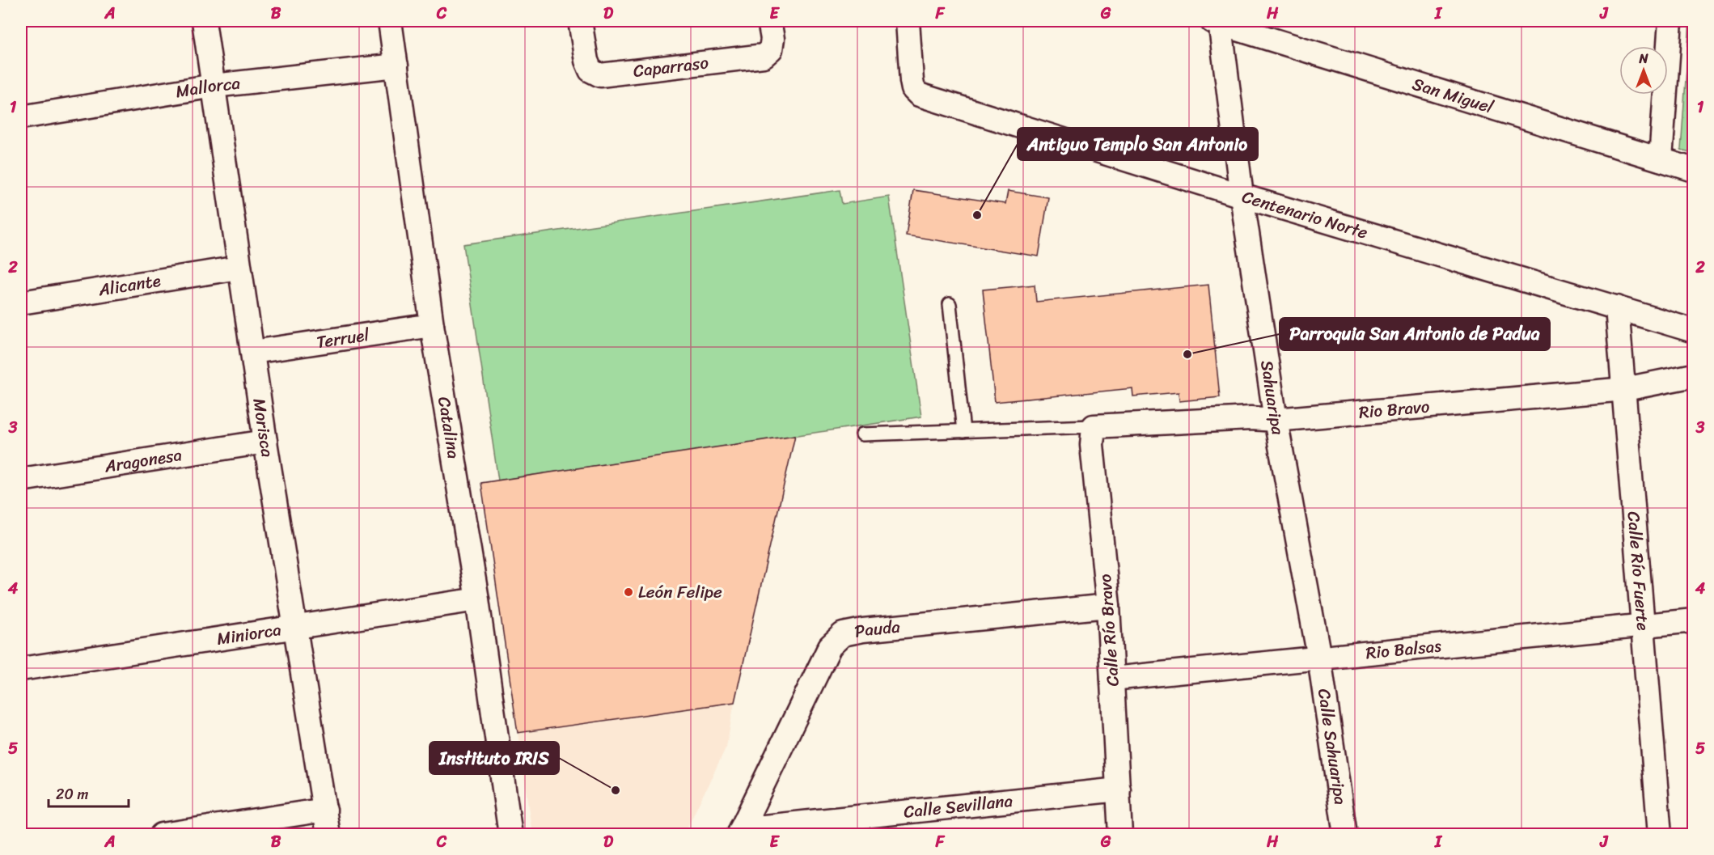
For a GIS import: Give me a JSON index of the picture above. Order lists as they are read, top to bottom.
{
  "streets": {
    "street": [
      "Caparraso",
      "Mallorca",
      "San Miguel",
      "Centenario Norte",
      "Alicante",
      "Terruel",
      "Sahuaripa",
      "Rio Bravo",
      "Morisca",
      "Catalina",
      "Aragonesa",
      "Calle Río Fuerte",
      "Pauda",
      "Calle Río Bravo",
      "Miniorca",
      "Rio Balsas",
      "Calle Sahuaripa",
      "Calle Sevillana"
    ]
  },
  "crossings": [
    ["Mallorca", "Morisca"],
    ["Mallorca", "Catalina"],
    ["San Miguel", "Sahuaripa"],
    ["Centenario Norte", "Sahuaripa"],
    ["Centenario Norte", "Calle Río Fuerte"],
    ["Alicante", "Morisca"],
    ["Terruel", "Morisca"],
    ["Terruel", "Catalina"],
    ["Sahuaripa", "Rio Bravo"],
    ["Sahuaripa", "Rio Balsas"],
    ["Sahuaripa", "Calle Sahuaripa"],
    ["Rio Bravo", "Calle Río Fuerte"],
    ["Rio Bravo", "Calle Río Bravo"],
    ["Morisca", "Aragonesa"],
    ["Morisca", "Miniorca"],
    ["Catalina", "Miniorca"],
    ["Calle Río Fuerte", "Rio Balsas"],
    ["Pauda", "Calle Río Bravo"],
    ["Pauda", "Calle Sevillana"],
    ["Calle Río Bravo", "Rio Balsas"],
    ["Calle Río Bravo", "Calle Sevillana"],
    ["Rio Balsas", "Calle Sahuaripa"]
  ],
  "places": [
    "Antiguo Templo San Antonio",
    "Parroquia San Antonio de Padua",
    "León Felipe",
    "Instituto IRIS"
  ],
  "scale_bar": "20 m",
  "north": "top",
  "grid": {
    "columns": [
      "A",
      "B",
      "C",
      "D",
      "E",
      "F",
      "G",
      "H",
      "I",
      "J"
    ],
    "rows": [
      "1",
      "2",
      "3",
      "4",
      "5"
    ]
  }
}
